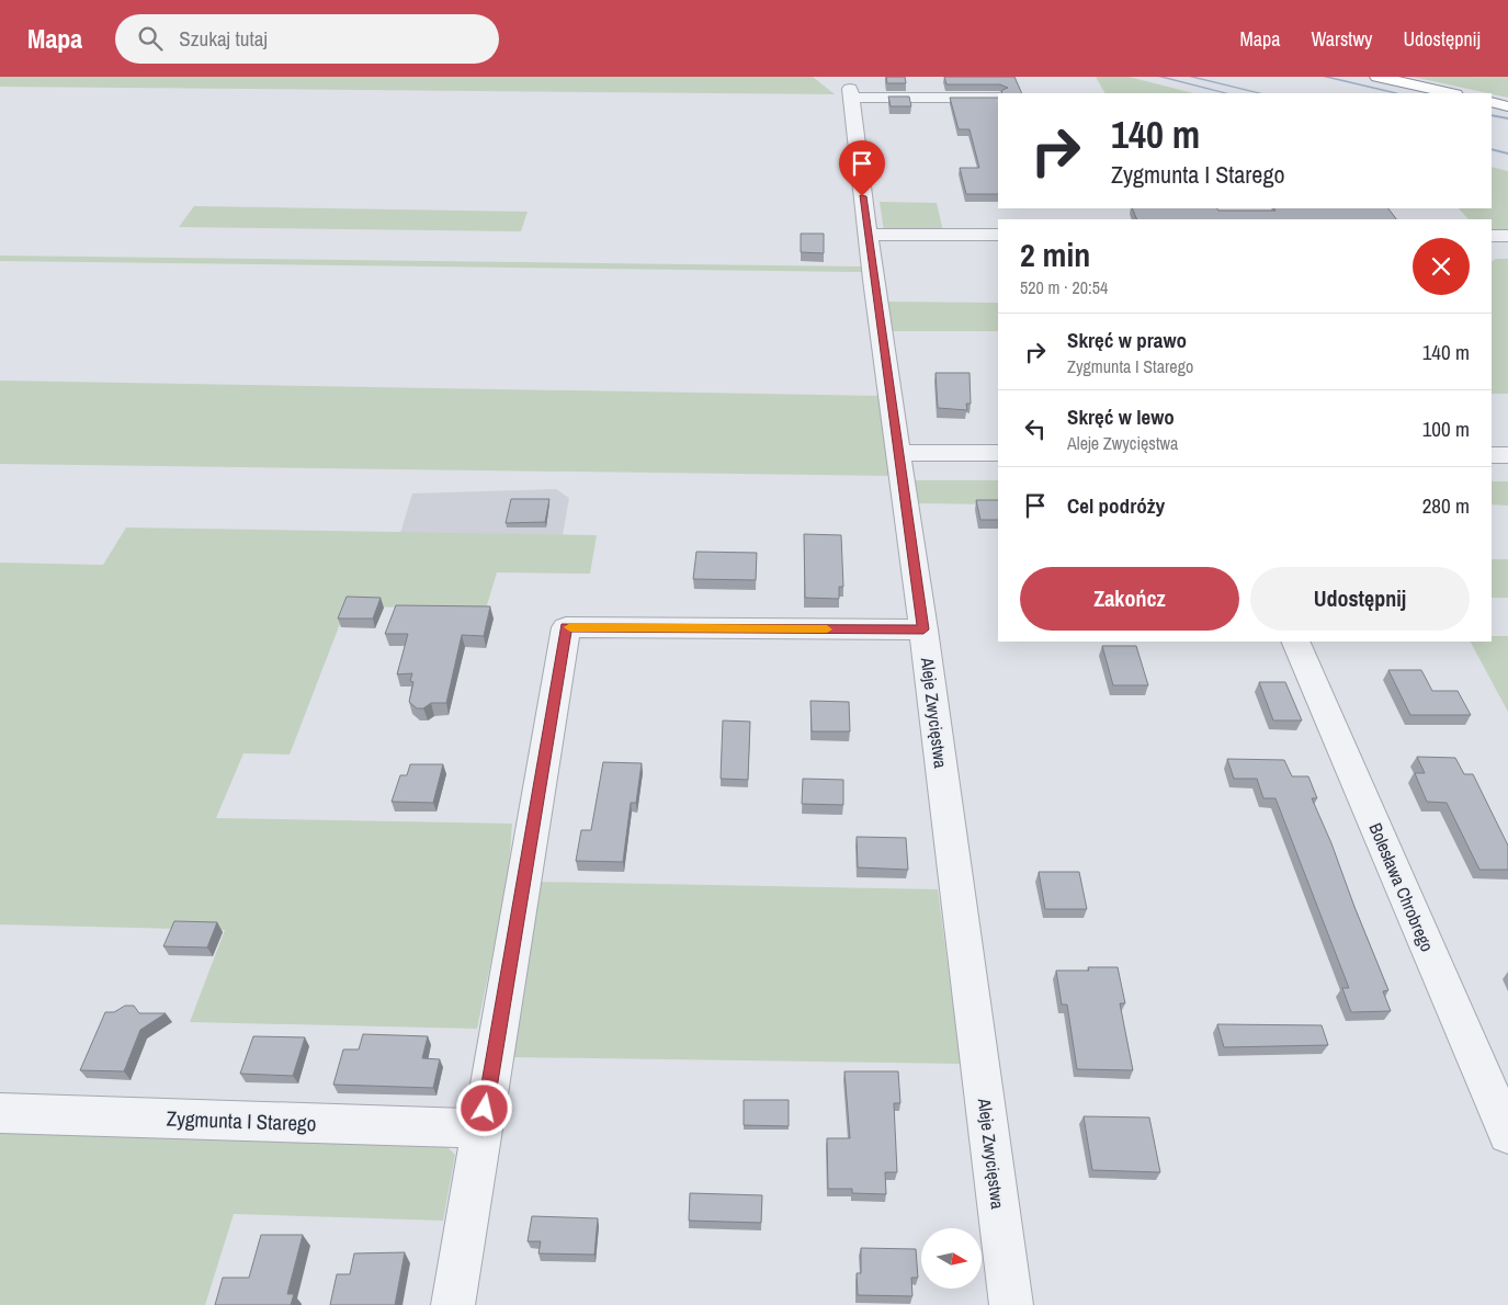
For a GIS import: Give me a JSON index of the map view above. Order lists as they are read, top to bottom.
{
  "streets": {
    "street": ["Aleje Zwycięstwa", "Bolesława Chrobrego", "Zygmunta I Starego"]
  },
  "north": "right",
  "page": {
    "header": "Mapa",
    "search": "Szukaj tutaj",
    "nav": ["Mapa", "Warstwy", "Udostępnij"],
    "turn": ["140 m", "Zygmunta I Starego"],
    "heading": ["2 min", "520 m · 20:54"],
    "list": [
      {
        "name": "Skręć w prawo",
        "note": "Zygmunta I Starego",
        "value": "140 m"
      },
      {
        "name": "Skręć w lewo",
        "note": "Aleje Zwycięstwa",
        "value": "100 m"
      },
      {
        "name": "Cel podróży",
        "value": "280 m"
      }
    ],
    "buttons": ["Zakończ", "Udostępnij"]
  }
}
